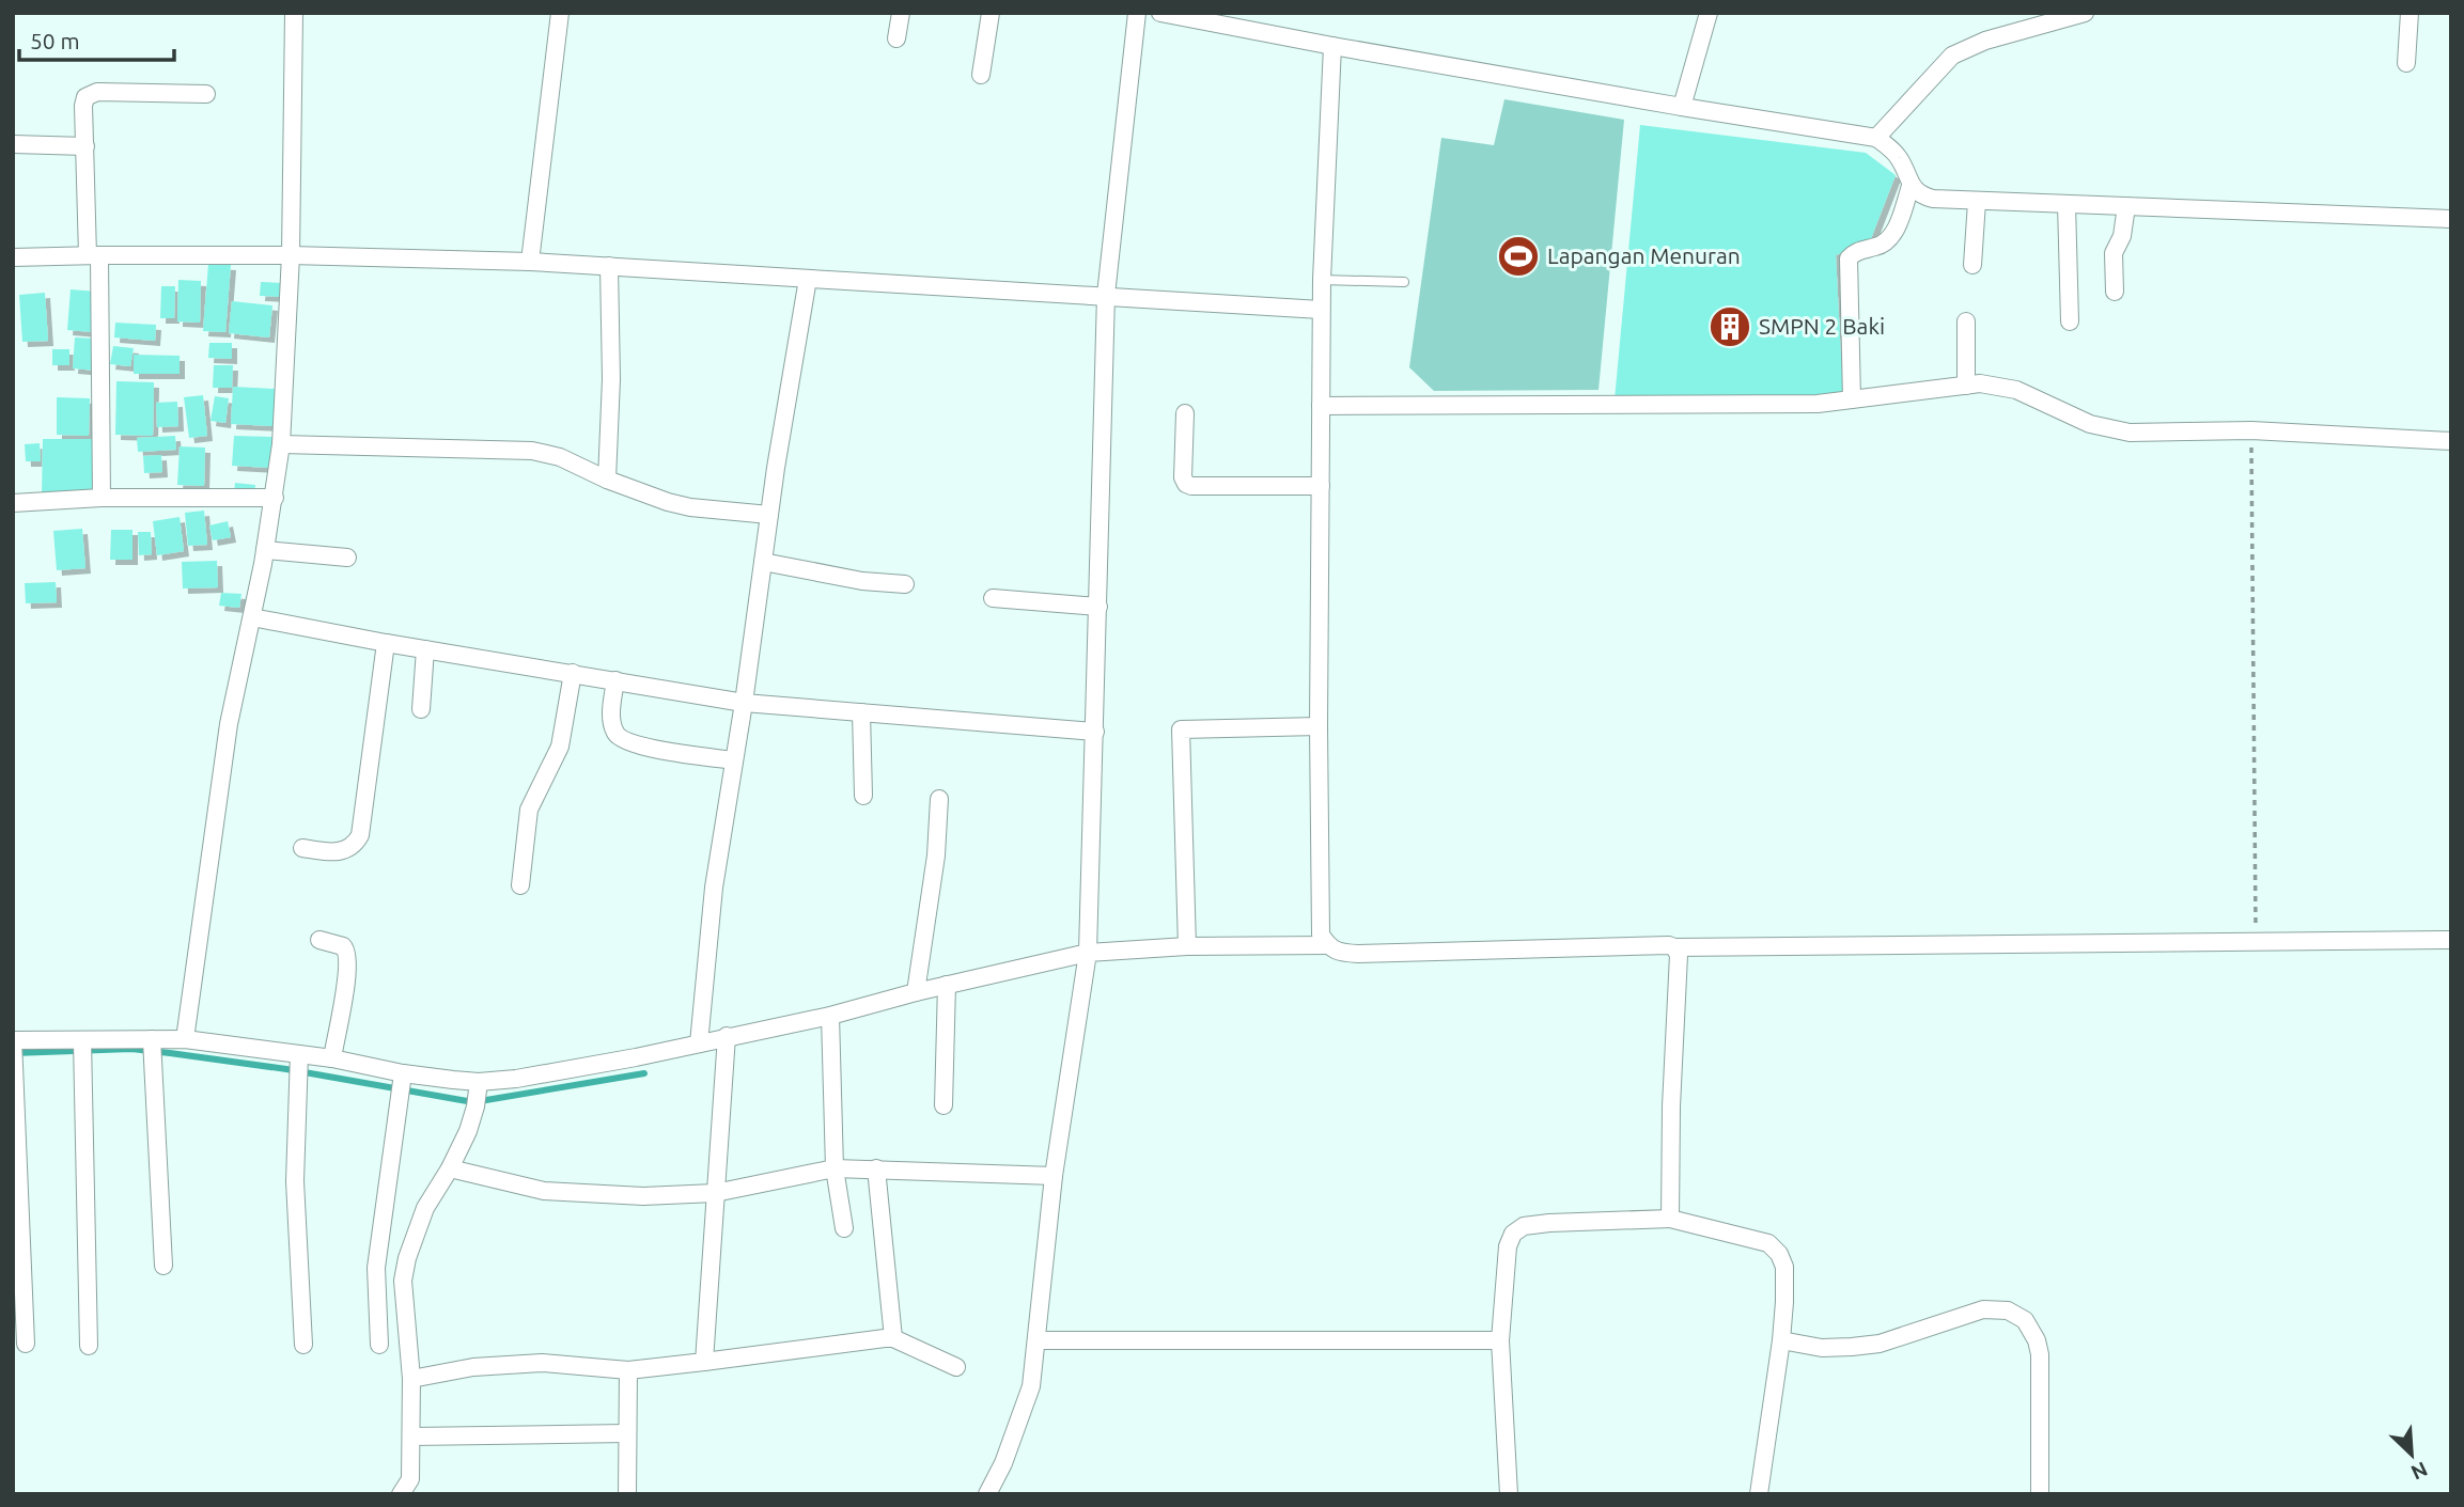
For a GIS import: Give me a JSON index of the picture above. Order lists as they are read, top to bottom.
{
  "places": {
    "sports": ["Lapangan Menuran"],
    "building": ["SMPN 2 Baki"]
  },
  "scale_bar": "50 m",
  "north": "bottom right"
}
